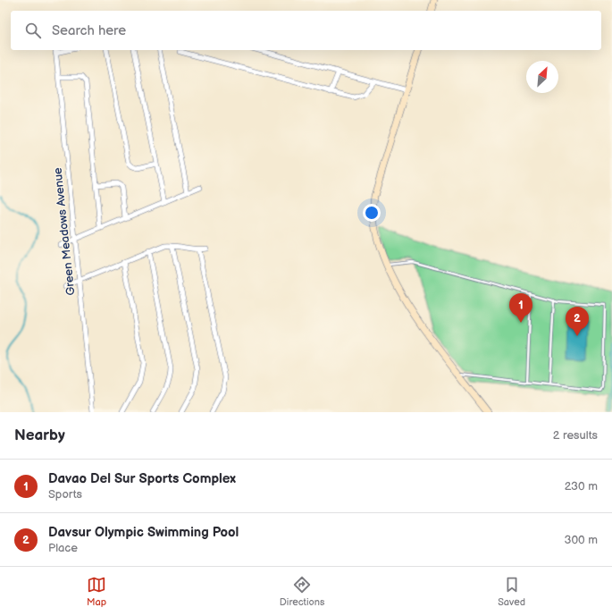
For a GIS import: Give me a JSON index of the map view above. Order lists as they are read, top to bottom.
{
  "streets": {
    "street": ["Green Meadows Avenue"]
  },
  "north": "top right",
  "page": {
    "search": "Search here",
    "pins": ["1", "2"],
    "heading": ["Nearby", "2 results"],
    "list": [
      {
        "mark": "1",
        "name": "Davao Del Sur Sports Complex",
        "note": "Sports",
        "value": "230 m"
      },
      {
        "mark": "2",
        "name": "Davsur Olympic Swimming Pool",
        "note": "Place",
        "value": "300 m"
      }
    ],
    "nav": ["Map", "Directions", "Saved"]
  }
}
